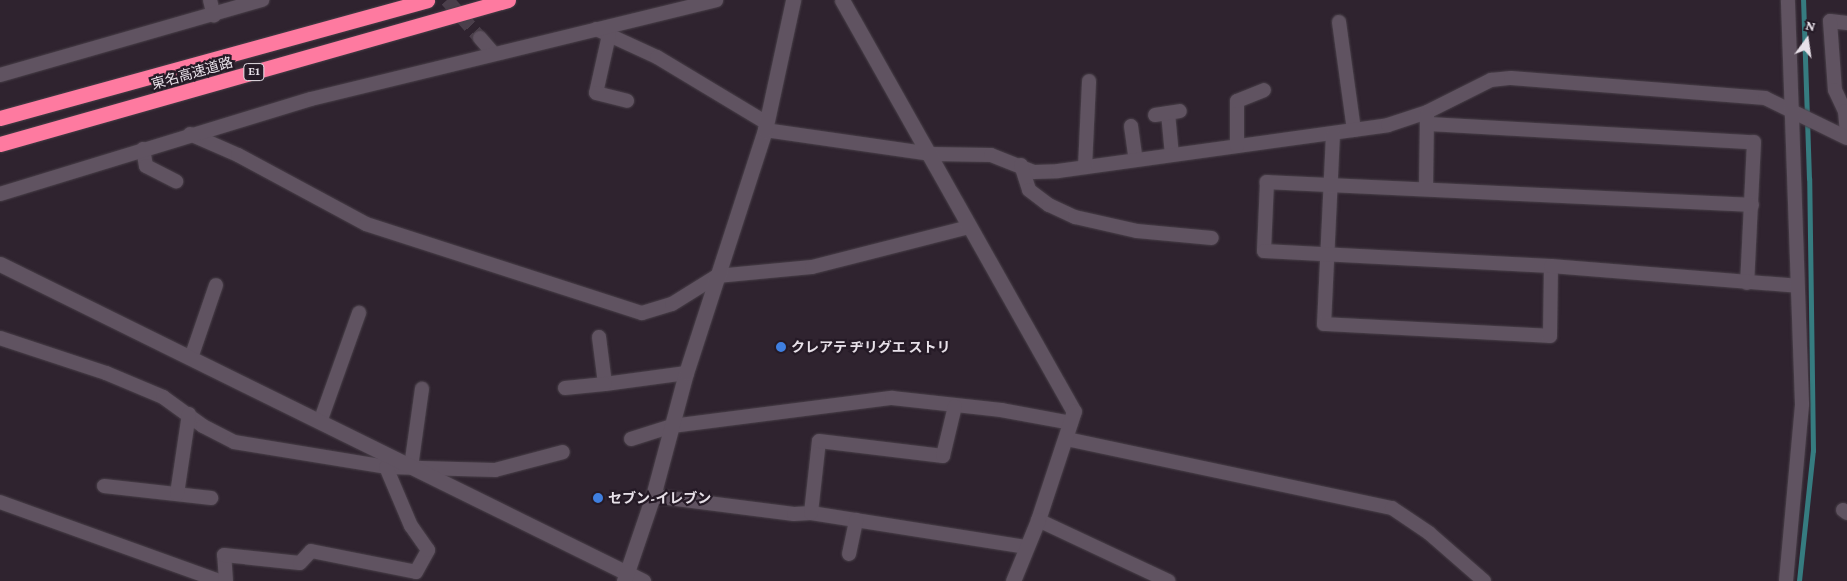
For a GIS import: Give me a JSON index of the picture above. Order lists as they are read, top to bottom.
{
  "streets": {
    "highway": ["E1", "東名高速道路"]
  },
  "places": ["クレアテ ヂリグエ ストリ", "セブン-イレブン"],
  "north": "top"
}
